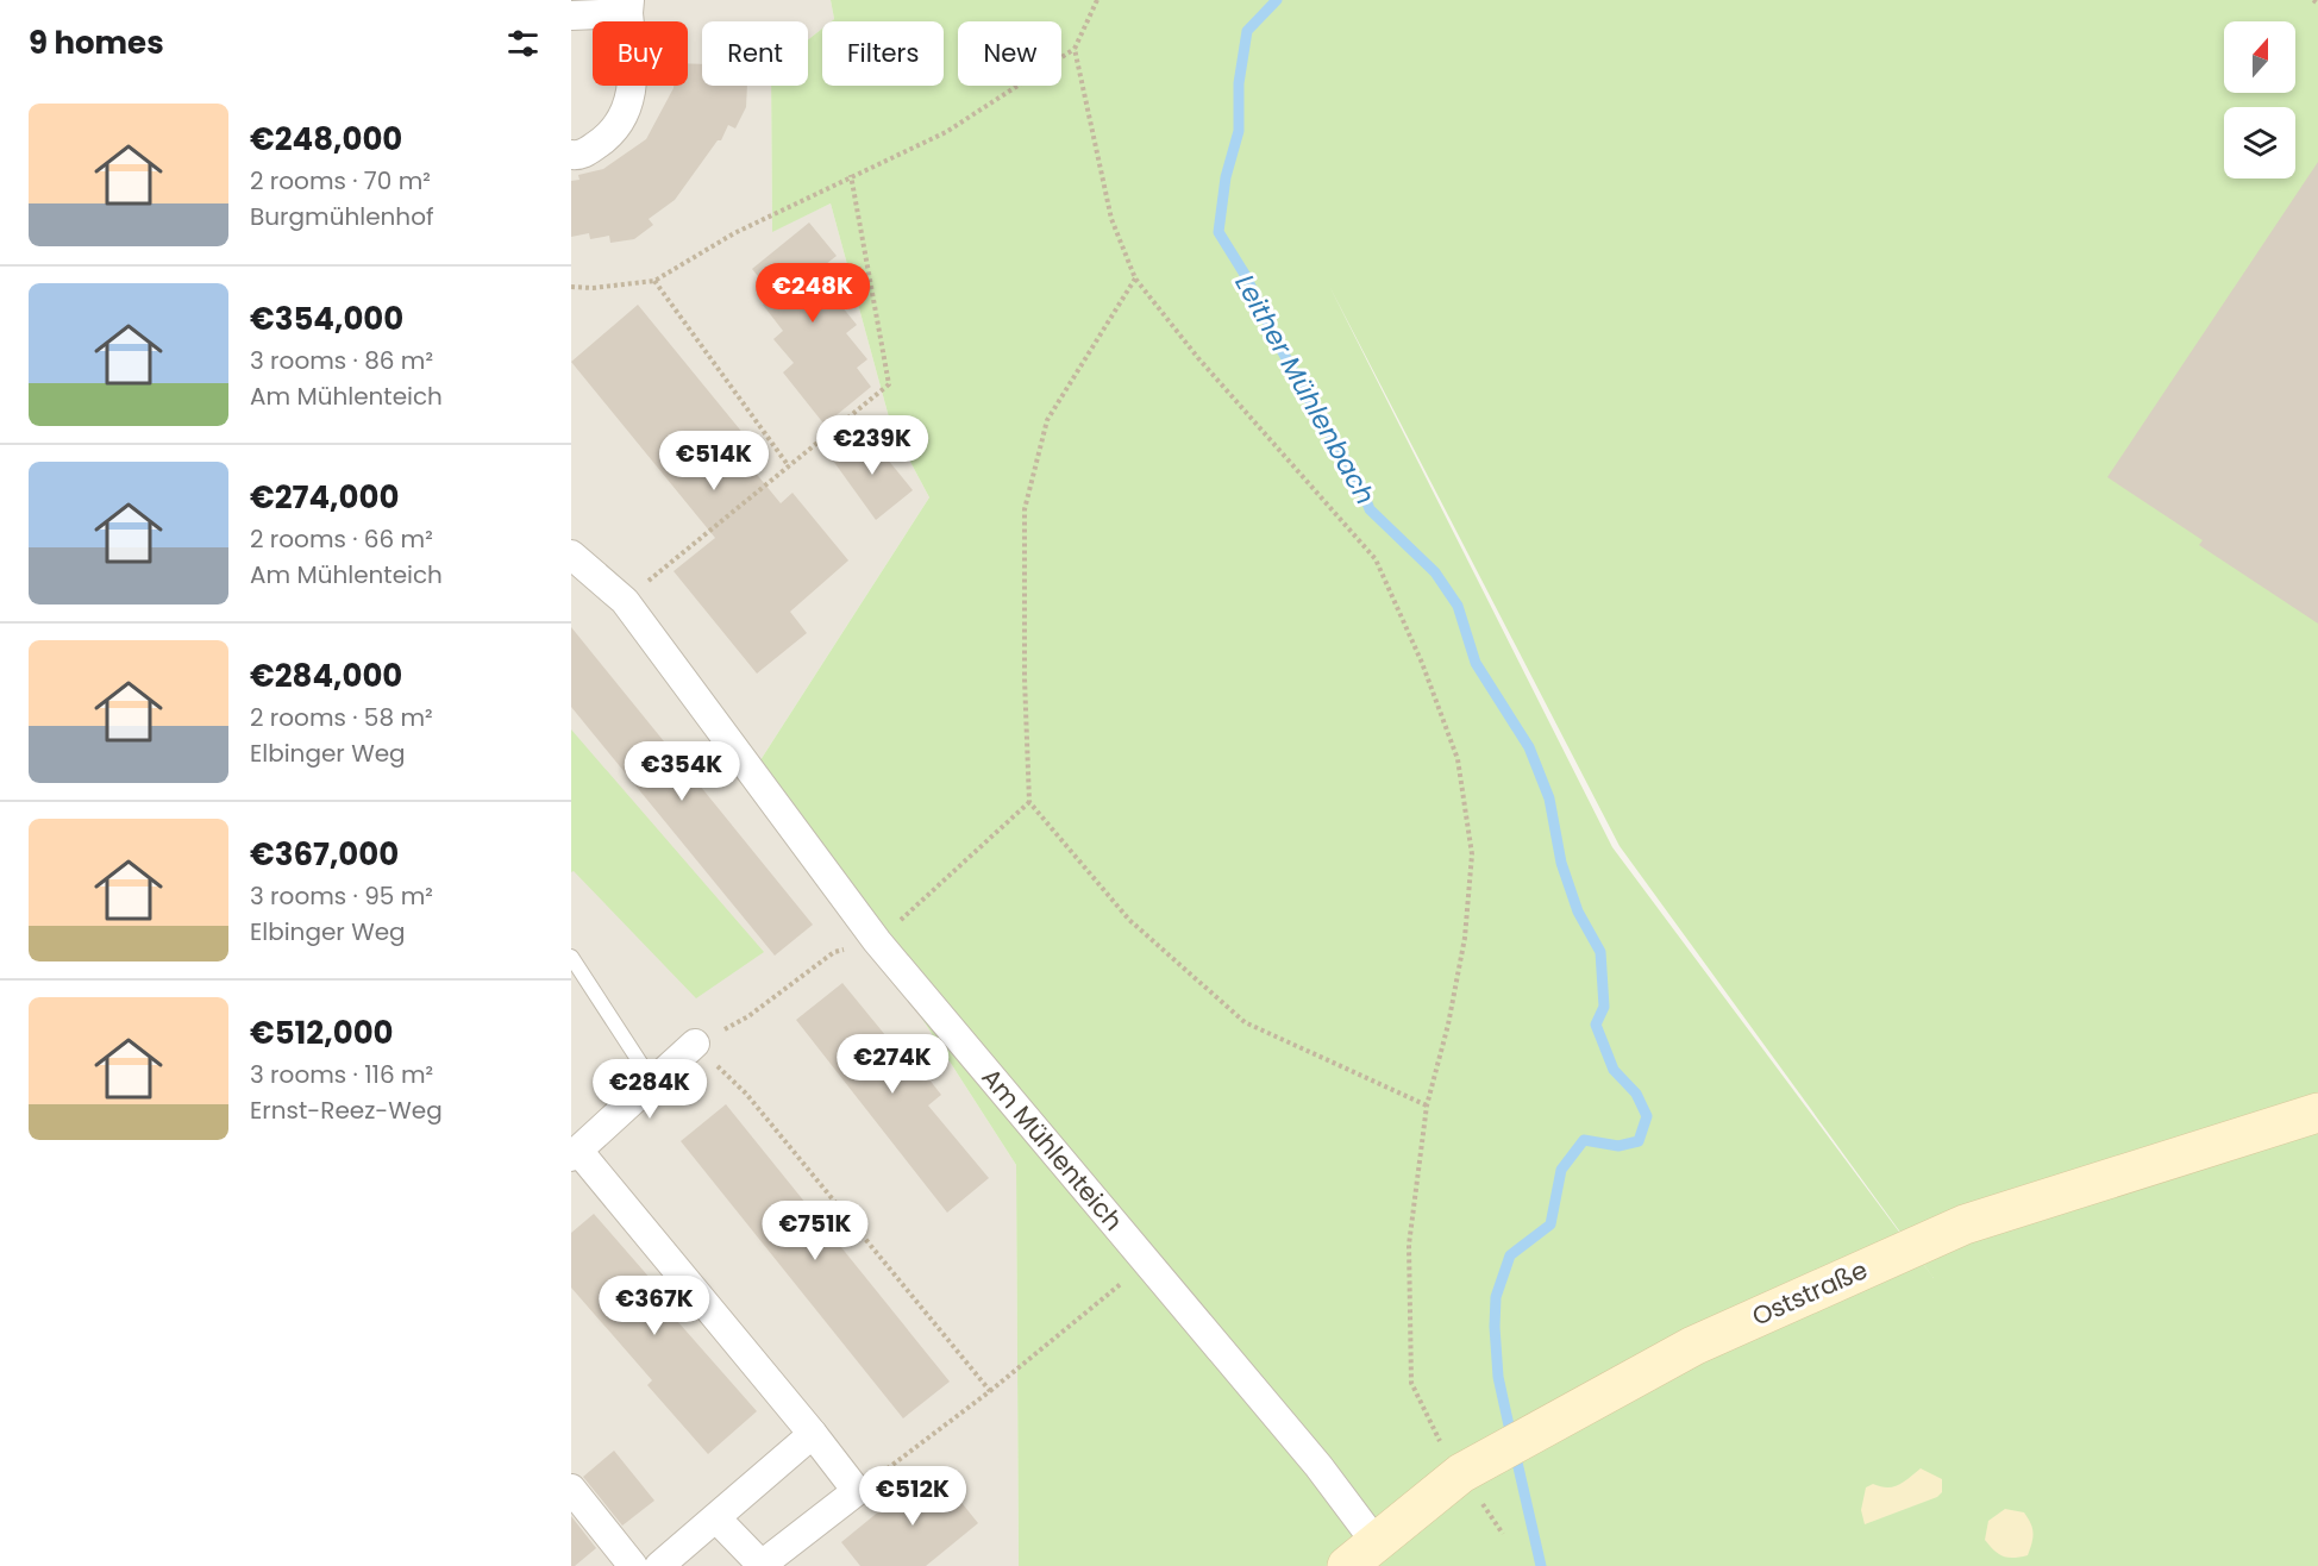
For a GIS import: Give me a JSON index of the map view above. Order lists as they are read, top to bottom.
{
  "streets": {
    "street": ["Am Mühlenteich", "Oststraße"]
  },
  "crossings": [
    ["Am Mühlenteich", "Oststraße"]
  ],
  "water": ["Leither Mühlenbach"],
  "north": "top",
  "page": {
    "heading": "9 homes",
    "chip": [
      "Buy",
      "Rent",
      "Filters",
      "New"
    ],
    "list": [
      {
        "name": "€248,000",
        "note": "2 rooms · 70 m² · Burgmühlenhof"
      },
      {
        "name": "€354,000",
        "note": "3 rooms · 86 m² · Am Mühlenteich"
      },
      {
        "name": "€274,000",
        "note": "2 rooms · 66 m² · Am Mühlenteich"
      },
      {
        "name": "€284,000",
        "note": "2 rooms · 58 m² · Elbinger Weg"
      },
      {
        "name": "€367,000",
        "note": "3 rooms · 95 m² · Elbinger Weg"
      },
      {
        "name": "€512,000",
        "note": "3 rooms · 116 m² · Ernst-Reez-Weg"
      }
    ],
    "price": [
      "€248K",
      "€239K",
      "€514K",
      "€354K",
      "€274K",
      "€284K",
      "€751K",
      "€367K",
      "€512K"
    ]
  }
}
